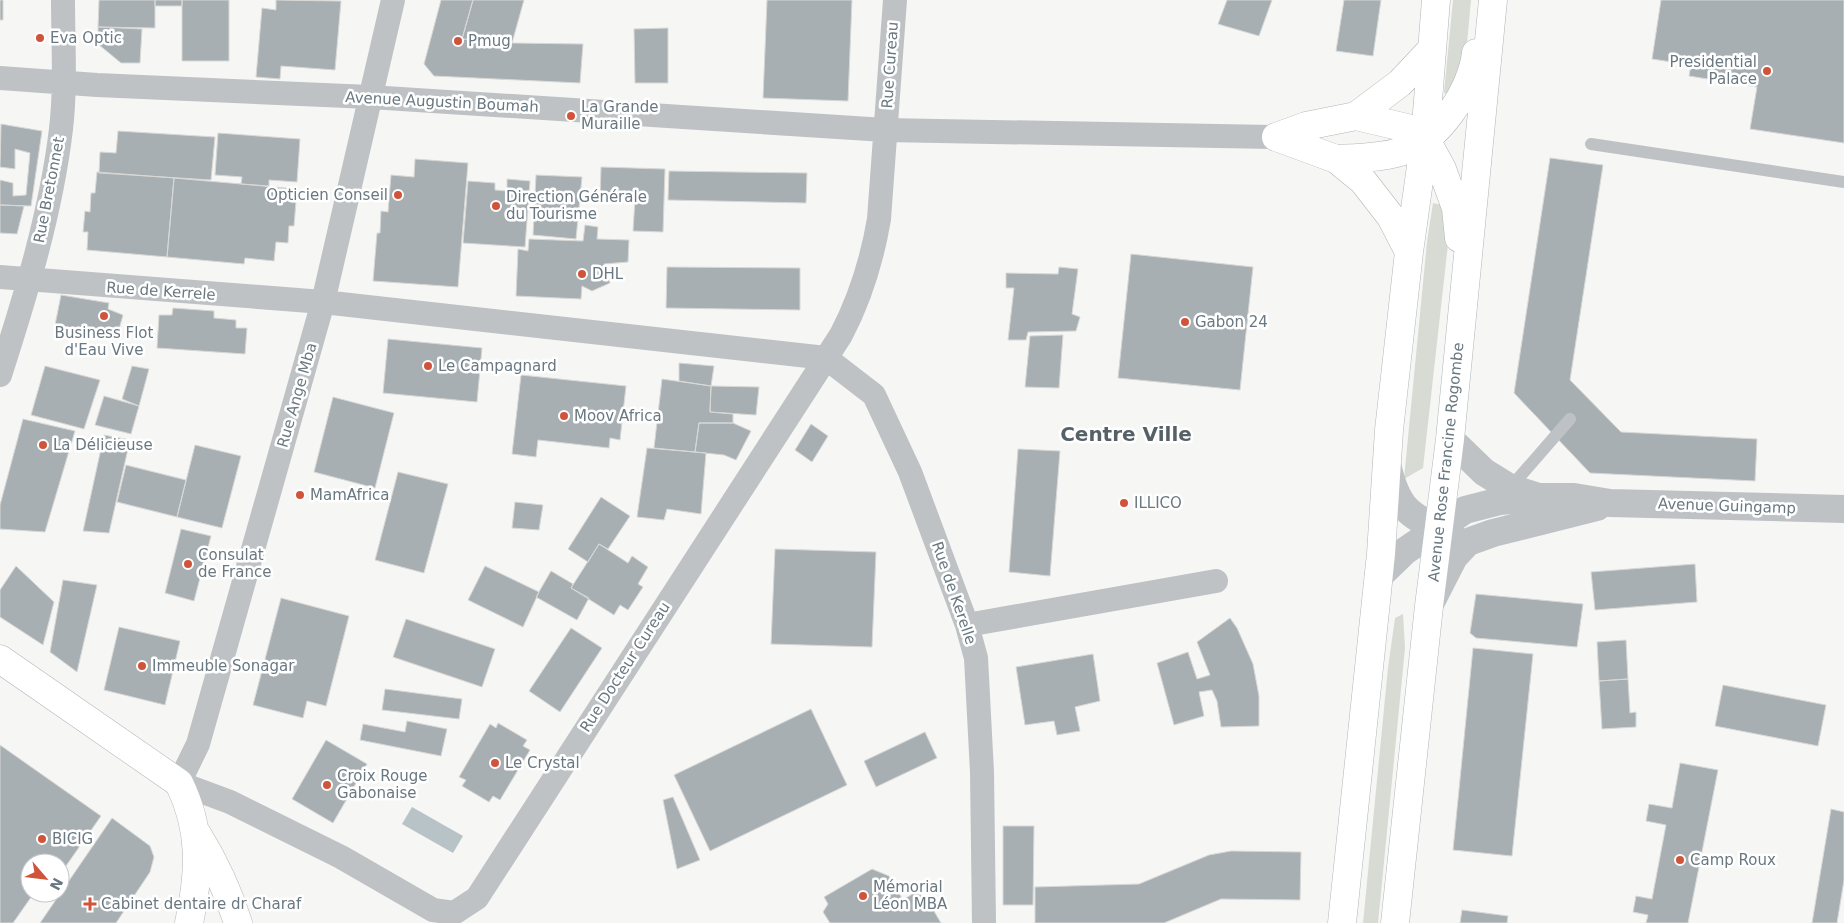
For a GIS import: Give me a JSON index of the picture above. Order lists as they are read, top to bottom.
{
  "streets": {
    "main road": ["Avenue Rose Francine Rogombe"],
    "street": [
      "Rue Cureau",
      "Avenue Augustin Boumah",
      "Rue Bretonnet",
      "Rue de Kerrele",
      "Rue Ange Mba",
      "Avenue Guingamp",
      "Rue de Kerelle",
      "Rue Docteur Cureau"
    ]
  },
  "crossings": [
    ["Rue Cureau", "Avenue Augustin Boumah"],
    ["Rue Cureau", "Rue Docteur Cureau"],
    ["Avenue Augustin Boumah", "Rue Bretonnet"],
    ["Avenue Augustin Boumah", "Rue Ange Mba"],
    ["Avenue Augustin Boumah", "Rue Docteur Cureau"],
    ["Rue Bretonnet", "Rue de Kerrele"],
    ["Rue de Kerrele", "Rue Ange Mba"],
    ["Rue de Kerrele", "Rue de Kerelle"],
    ["Rue de Kerrele", "Rue Docteur Cureau"],
    ["Rue Ange Mba", "Rue Docteur Cureau"],
    ["Rue de Kerelle", "Rue Docteur Cureau"]
  ],
  "districts": ["Centre Ville"],
  "places": {
    "other": [
      "Eva Optic",
      "Pmug",
      "Presidential Palace",
      "La Grande Muraille",
      "Opticien Conseil",
      "Direction Générale du Tourisme",
      "DHL",
      "Business Flot d'Eau Vive",
      "Gabon 24",
      "Le Campagnard",
      "Moov Africa",
      "La Délicieuse",
      "MamAfrica",
      "ILLICO",
      "Consulat de France",
      "Immeuble Sonagar",
      "Le Crystal",
      "Croix Rouge Gabonaise",
      "BICIG",
      "Camp Roux",
      "Mémorial Léon MBA"
    ],
    "health": ["Cabinet dentaire dr Charaf"]
  },
  "north": "bottom right"
}
